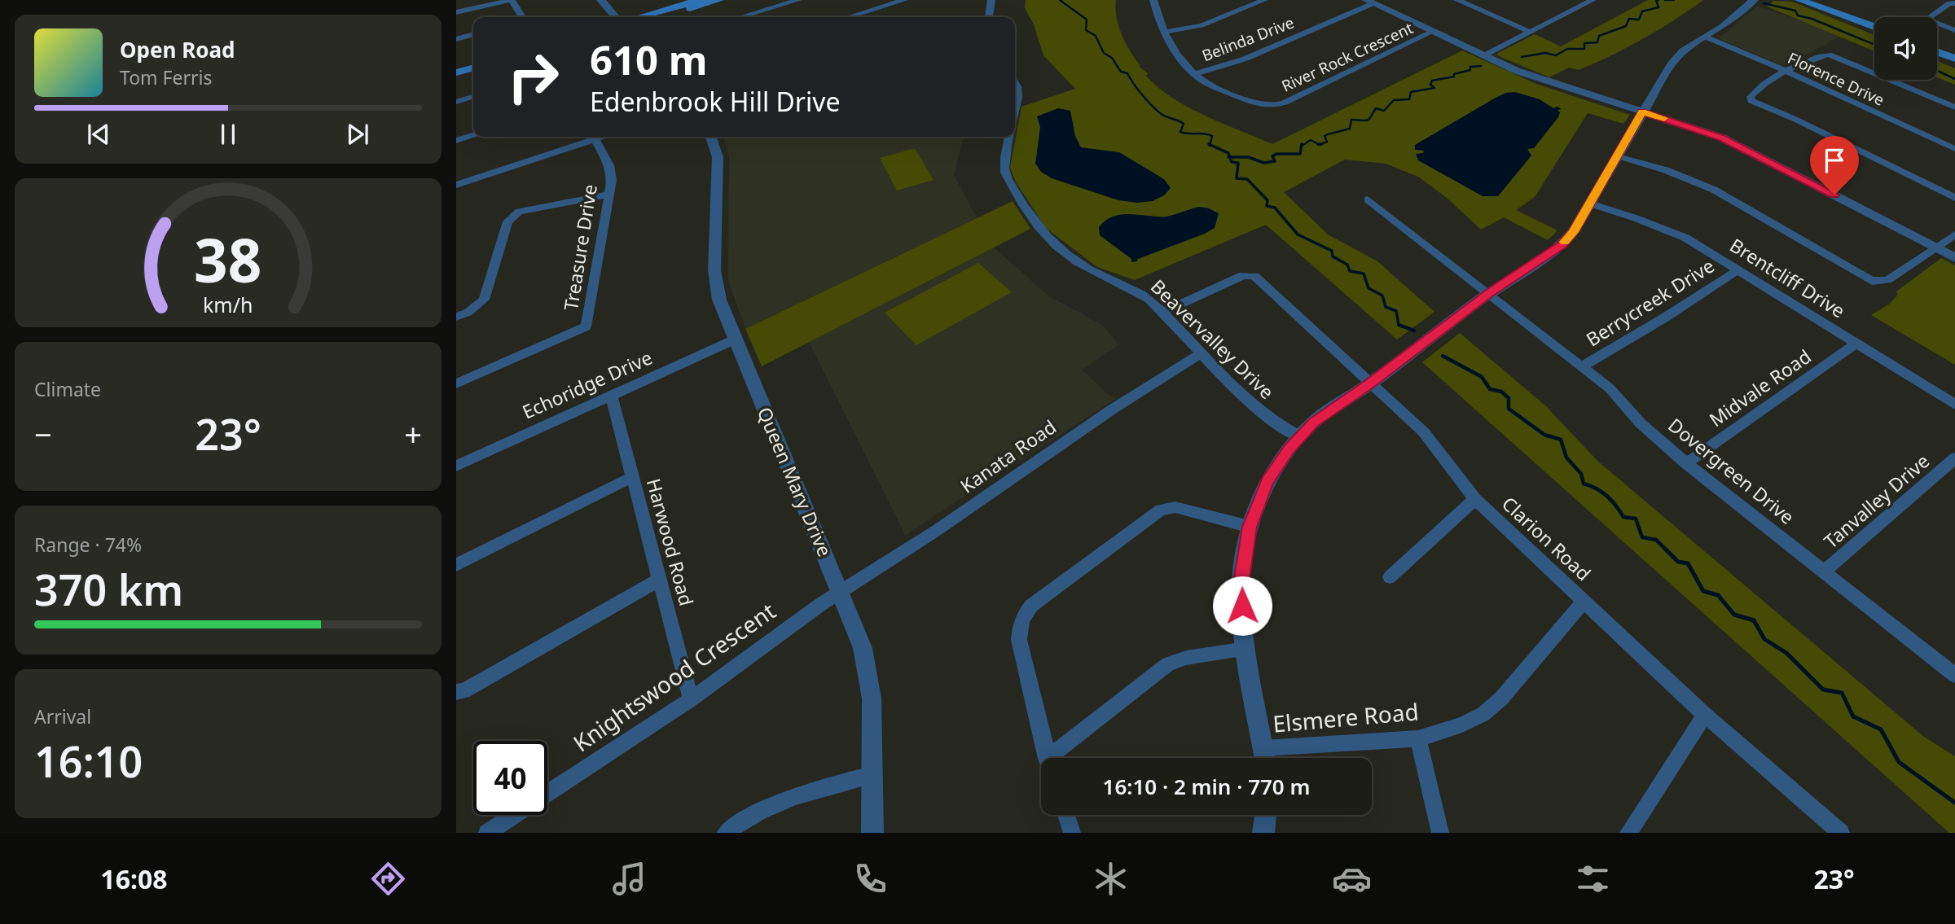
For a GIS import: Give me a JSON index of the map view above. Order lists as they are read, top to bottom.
{
  "streets": {
    "street": [
      "Belinda Drive",
      "River Rock Crescent",
      "Florence Drive",
      "Treasure Drive",
      "Brentcliff Drive",
      "Berrycreek Drive",
      "Beavervalley Drive",
      "Echoridge Drive",
      "Midvale Road",
      "Kanata Road",
      "Dovergreen Drive",
      "Queen Mary Drive",
      "Tanvalley Drive",
      "Clarion Road",
      "Harwood Road",
      "Knightswood Crescent",
      "Elsmere Road"
    ]
  },
  "crossings": [
    ["Belinda Drive", "River Rock Crescent"],
    ["Brentcliff Drive", "Berrycreek Drive"],
    ["Brentcliff Drive", "Midvale Road"],
    ["Berrycreek Drive", "Dovergreen Drive"],
    ["Beavervalley Drive", "Kanata Road"],
    ["Beavervalley Drive", "Clarion Road"],
    ["Echoridge Drive", "Queen Mary Drive"],
    ["Echoridge Drive", "Harwood Road"],
    ["Midvale Road", "Dovergreen Drive"],
    ["Kanata Road", "Queen Mary Drive"],
    ["Kanata Road", "Knightswood Crescent"],
    ["Dovergreen Drive", "Tanvalley Drive"],
    ["Queen Mary Drive", "Knightswood Crescent"],
    ["Clarion Road", "Elsmere Road"],
    ["Harwood Road", "Knightswood Crescent"]
  ],
  "page": {
    "turn": ["610 m", "Edenbrook Hill Drive"],
    "song": ["Open Road", "Tom Ferris"],
    "tile": [
      "Climate",
      ["Range · 74%", "370 km"],
      ["Arrival", "16:10"]
    ],
    "heat": ["−", "23°", "+"],
    "limit": "40",
    "trip": "16:10 · 2 min · 770 m",
    "tabs": ["16:08", "23°"],
    "gauge": ["38", "km/h"]
  }
}
